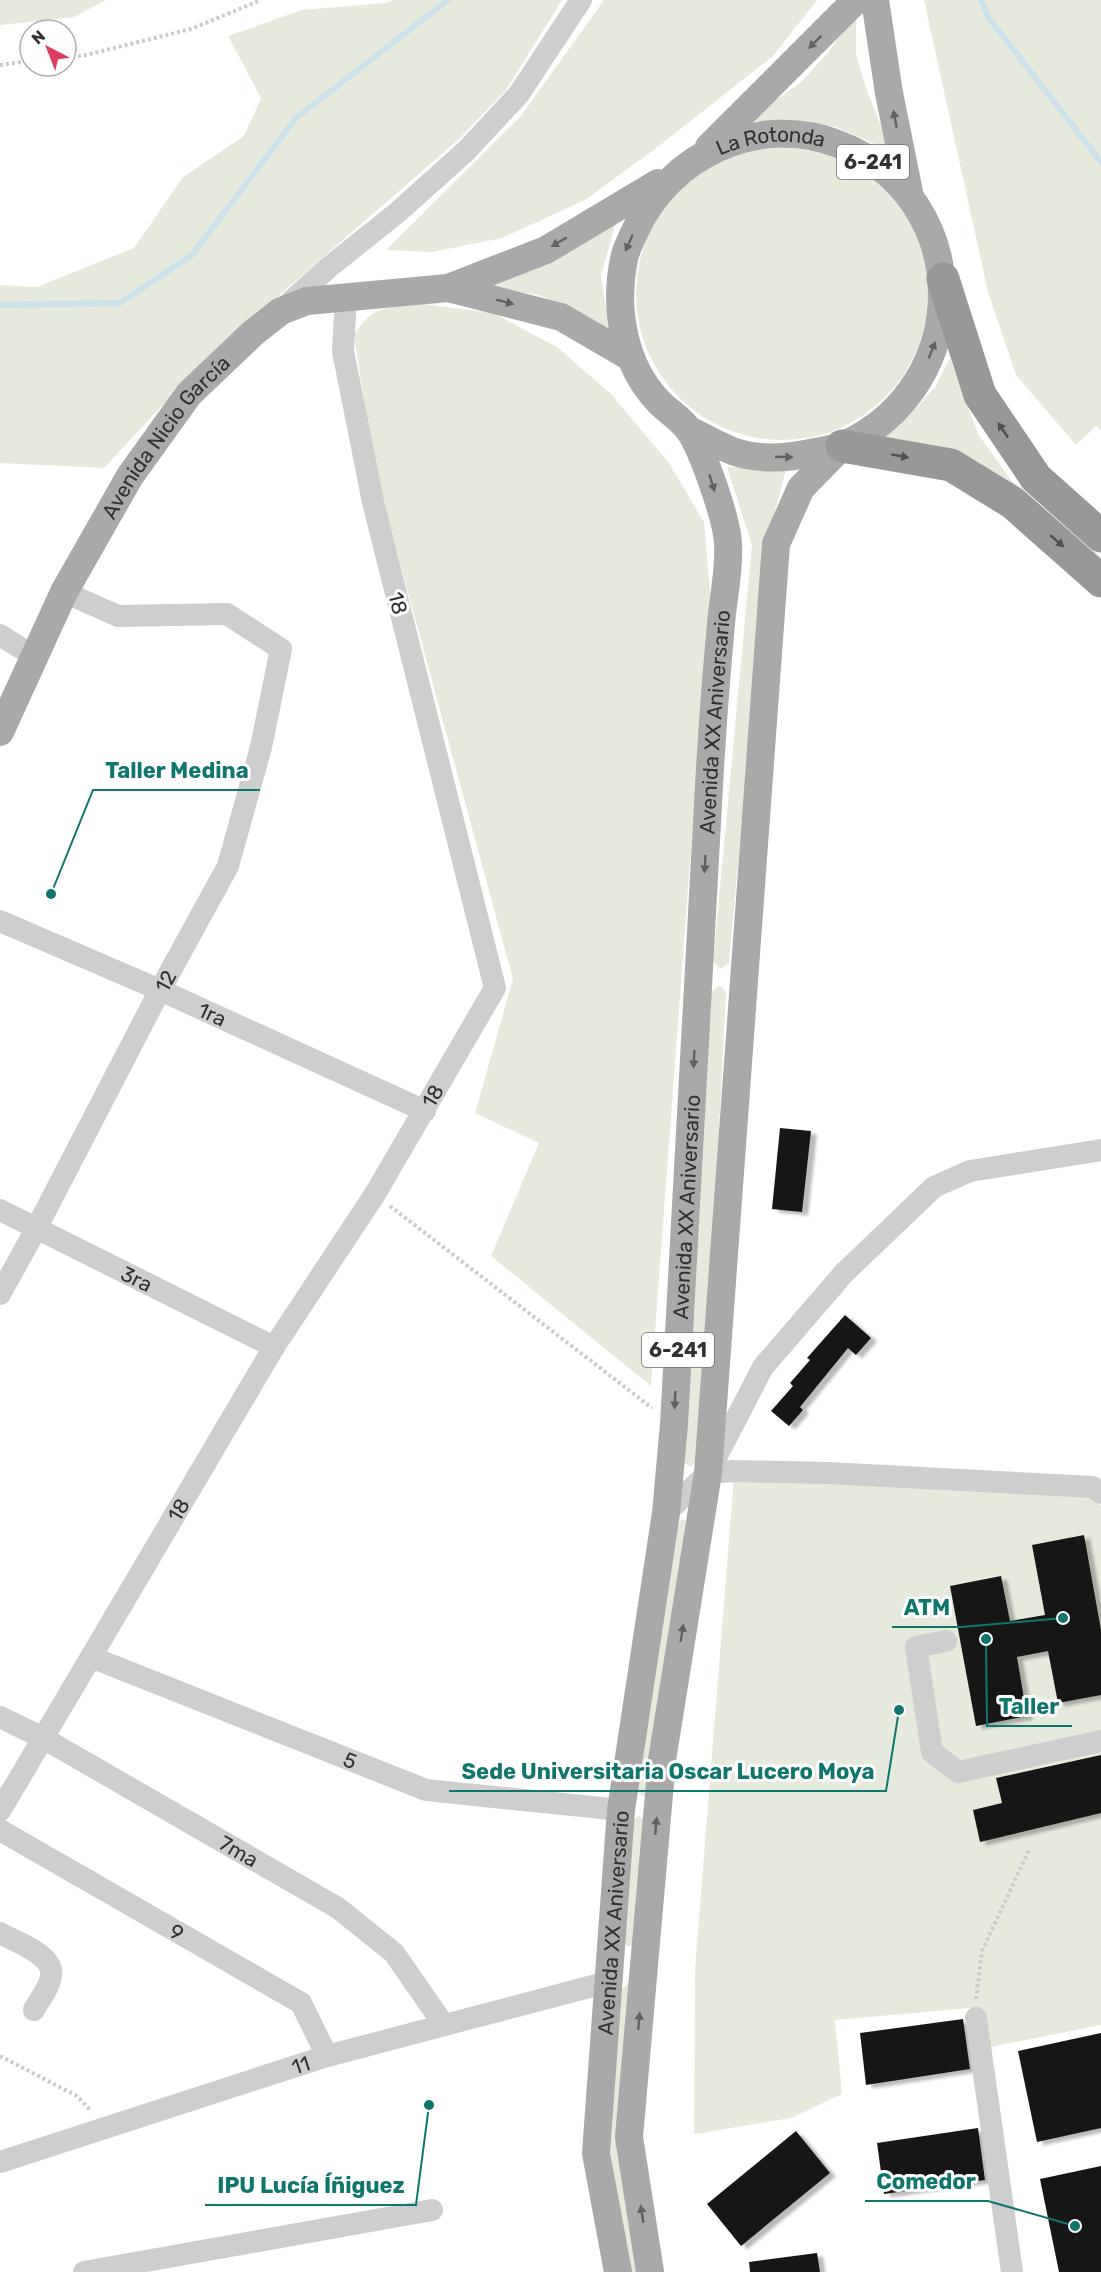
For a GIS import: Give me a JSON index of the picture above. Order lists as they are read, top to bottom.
{
  "streets": {
    "main road": [
      "La Rotonda",
      "6-241",
      "Avenida Nicio García",
      "Avenida XX Aniversario"
    ],
    "street": [
      "18",
      "12",
      "1ra",
      "3ra",
      "5",
      "7ma",
      "9",
      "11"
    ]
  },
  "crossings": [
    ["La Rotonda", "6-241"],
    ["La Rotonda", "Avenida XX Aniversario"],
    ["Avenida Nicio García", "18"],
    ["Avenida Nicio García", "12"],
    ["18", "1ra"],
    ["18", "3ra"],
    ["18", "5"],
    ["18", "7ma"],
    ["Avenida XX Aniversario", "5"],
    ["Avenida XX Aniversario", "11"],
    ["12", "1ra"],
    ["12", "3ra"],
    ["7ma", "11"],
    ["9", "11"]
  ],
  "places": [
    "Taller Medina",
    "ATM",
    "Taller",
    "Sede Universitaria Oscar Lucero Moya",
    "IPU Lucía Íñiguez",
    "Comedor"
  ],
  "north": "top left"
}
